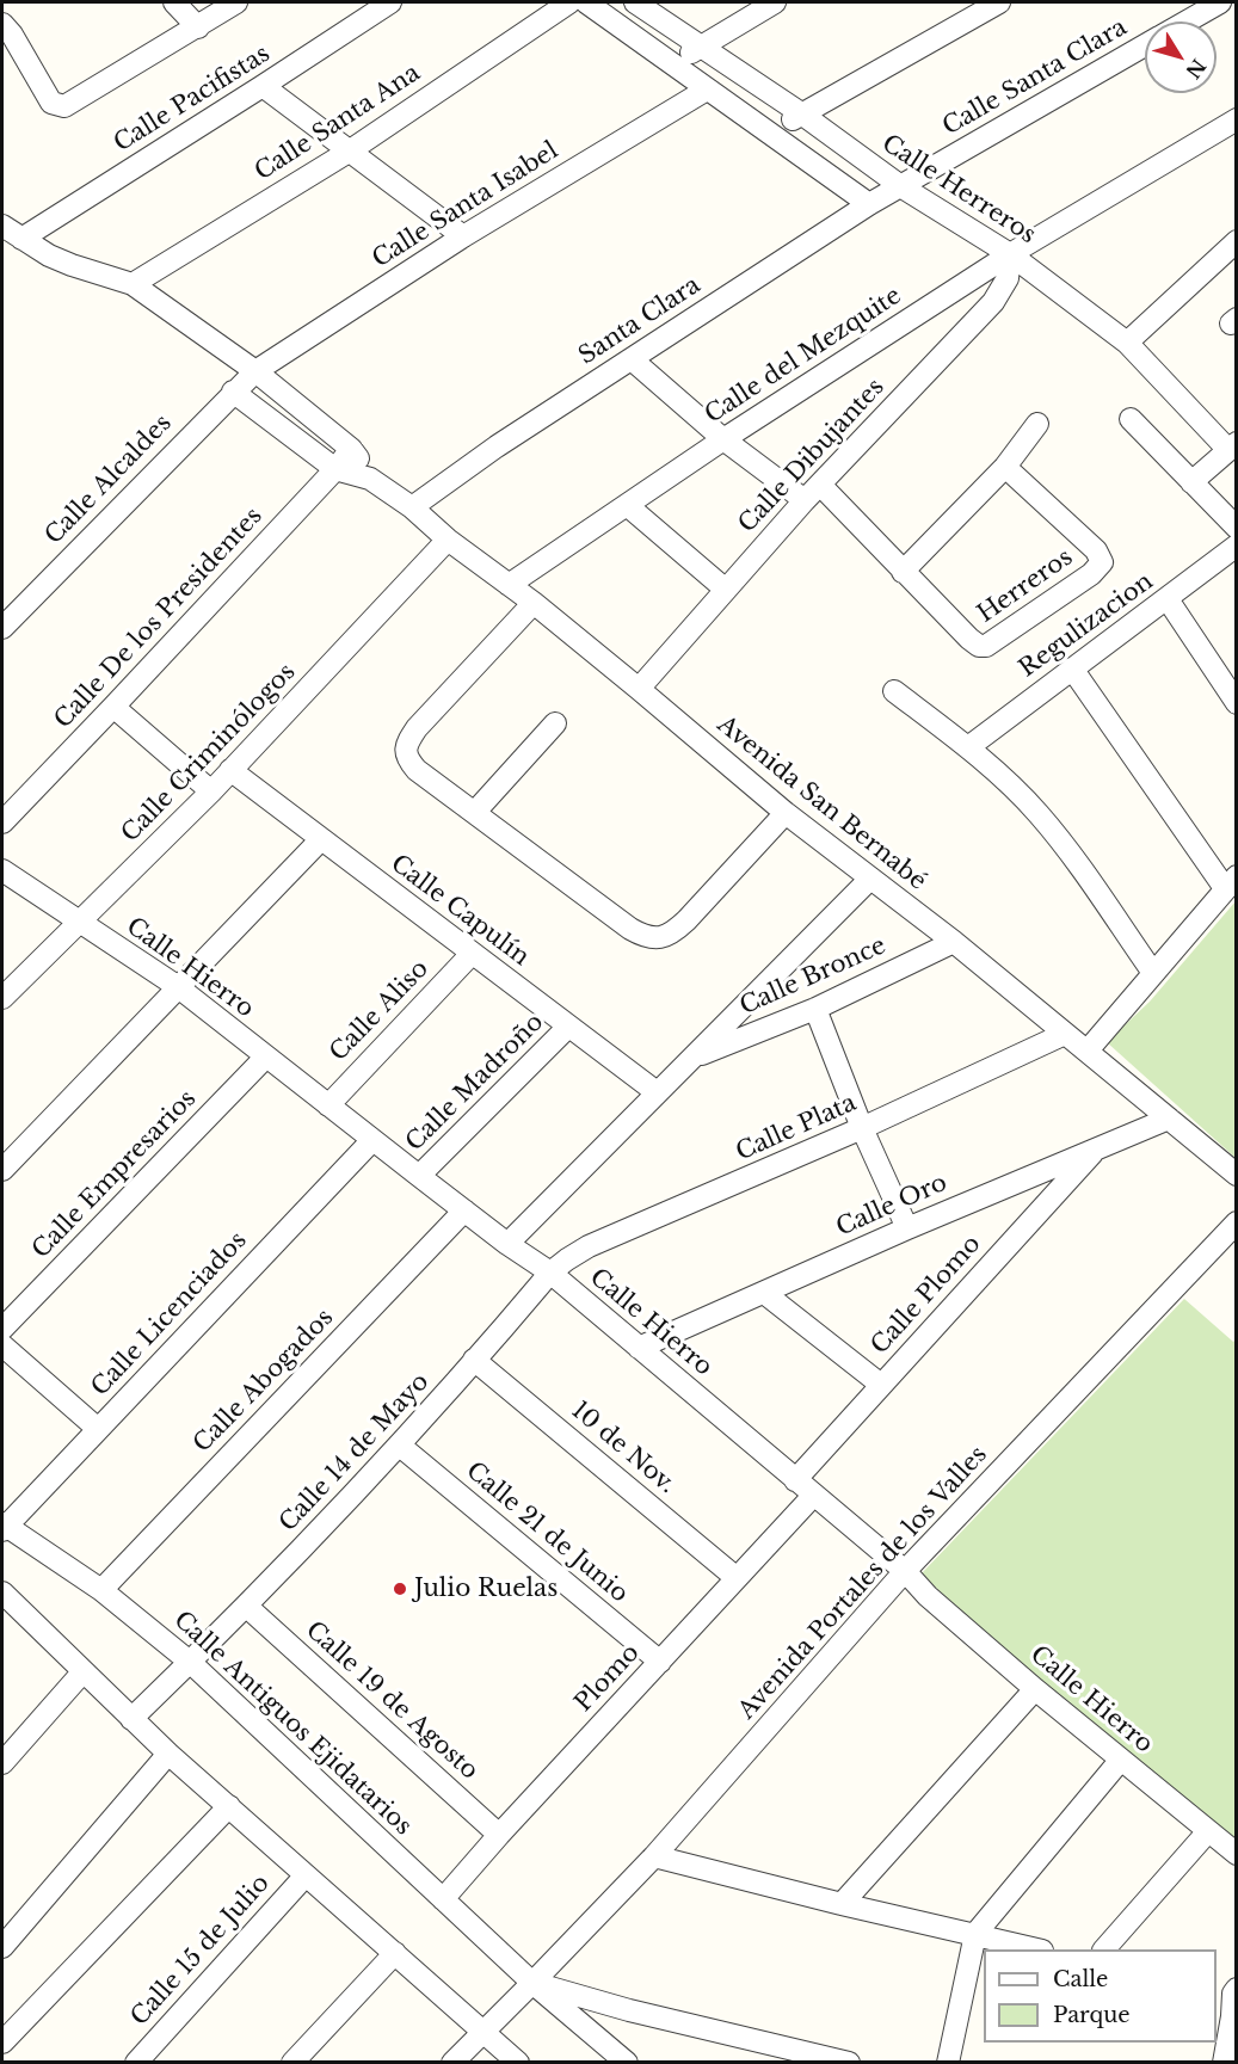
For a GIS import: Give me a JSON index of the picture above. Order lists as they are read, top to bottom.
{
  "streets": {
    "street": [
      "Calle Santa Clara",
      "Calle Pacifistas",
      "Calle Santa Ana",
      "Calle Herreros",
      "Calle Santa Isabel",
      "Santa Clara",
      "Calle del Mezquite",
      "Calle Dibujantes",
      "Calle Alcaldes",
      "Herreros",
      "Calle De los Presidentes",
      "Regulizacion",
      "Calle Criminólogos",
      "Avenida San Bernabé",
      "Calle Capulín",
      "Calle Hierro",
      "Calle Bronce",
      "Calle Aliso",
      "Calle Madroño",
      "Calle Plata",
      "Calle Empresarios",
      "Calle Oro",
      "Calle Plomo",
      "Calle Licenciados",
      "Calle Abogados",
      "10 de Nov.",
      "Calle 14 de Mayo",
      "Calle 21 de Junio",
      "Avenida Portales de los Valles",
      "Plomo",
      "Calle 19 de Agosto",
      "Calle Antiguos Ejidatarios",
      "Calle 15 de Julio"
    ]
  },
  "crossings": [
    ["Calle Santa Clara", "Calle Herreros"],
    ["Calle Santa Clara", "Santa Clara"],
    ["Calle Pacifistas", "Avenida San Bernabé"],
    ["Calle Santa Ana", "Avenida San Bernabé"],
    ["Calle Herreros", "Santa Clara"],
    ["Calle Herreros", "Calle del Mezquite"],
    ["Calle Herreros", "Calle Dibujantes"],
    ["Calle Santa Isabel", "Calle Alcaldes"],
    ["Calle Santa Isabel", "Avenida San Bernabé"],
    ["Santa Clara", "Herreros"],
    ["Santa Clara", "Avenida San Bernabé"],
    ["Calle del Mezquite", "Calle Dibujantes"],
    ["Calle del Mezquite", "Herreros"],
    ["Calle del Mezquite", "Avenida San Bernabé"],
    ["Calle Dibujantes", "Herreros"],
    ["Calle Dibujantes", "Avenida San Bernabé"],
    ["Calle Alcaldes", "Avenida San Bernabé"],
    ["Calle De los Presidentes", "Avenida San Bernabé"],
    ["Calle Criminólogos", "Avenida San Bernabé"],
    ["Calle Criminólogos", "Calle Capulín"],
    ["Calle Criminólogos", "Calle Hierro"],
    ["Avenida San Bernabé", "Calle Bronce"],
    ["Avenida San Bernabé", "Calle Plata"],
    ["Avenida San Bernabé", "Calle Oro"],
    ["Calle Capulín", "Calle Bronce"],
    ["Calle Capulín", "Calle Aliso"],
    ["Calle Capulín", "Calle Madroño"],
    ["Calle Hierro", "Calle Bronce"],
    ["Calle Hierro", "Calle Aliso"],
    ["Calle Hierro", "Calle Madroño"],
    ["Calle Hierro", "Calle Plata"],
    ["Calle Hierro", "Calle Empresarios"],
    ["Calle Hierro", "Calle Oro"],
    ["Calle Hierro", "Calle Plomo"],
    ["Calle Hierro", "Calle Licenciados"],
    ["Calle Hierro", "Calle Abogados"],
    ["Calle Hierro", "Calle 14 de Mayo"],
    ["Calle Hierro", "Avenida Portales de los Valles"],
    ["Calle Hierro", "Plomo"],
    ["Calle Plata", "Calle 14 de Mayo"],
    ["Calle Oro", "Calle Plomo"],
    ["Calle Licenciados", "Calle Antiguos Ejidatarios"],
    ["Calle Abogados", "Calle Antiguos Ejidatarios"],
    ["10 de Nov.", "Calle 14 de Mayo"],
    ["10 de Nov.", "Plomo"],
    ["Calle 14 de Mayo", "Calle 21 de Junio"],
    ["Calle 14 de Mayo", "Calle 19 de Agosto"],
    ["Calle 14 de Mayo", "Calle Antiguos Ejidatarios"],
    ["Calle 21 de Junio", "Plomo"],
    ["Avenida Portales de los Valles", "Calle Antiguos Ejidatarios"],
    ["Plomo", "Calle 19 de Agosto"],
    ["Plomo", "Calle Antiguos Ejidatarios"]
  ],
  "places": ["Julio Ruelas"],
  "legend": ["Calle", "Parque"],
  "north": "bottom right"
}
